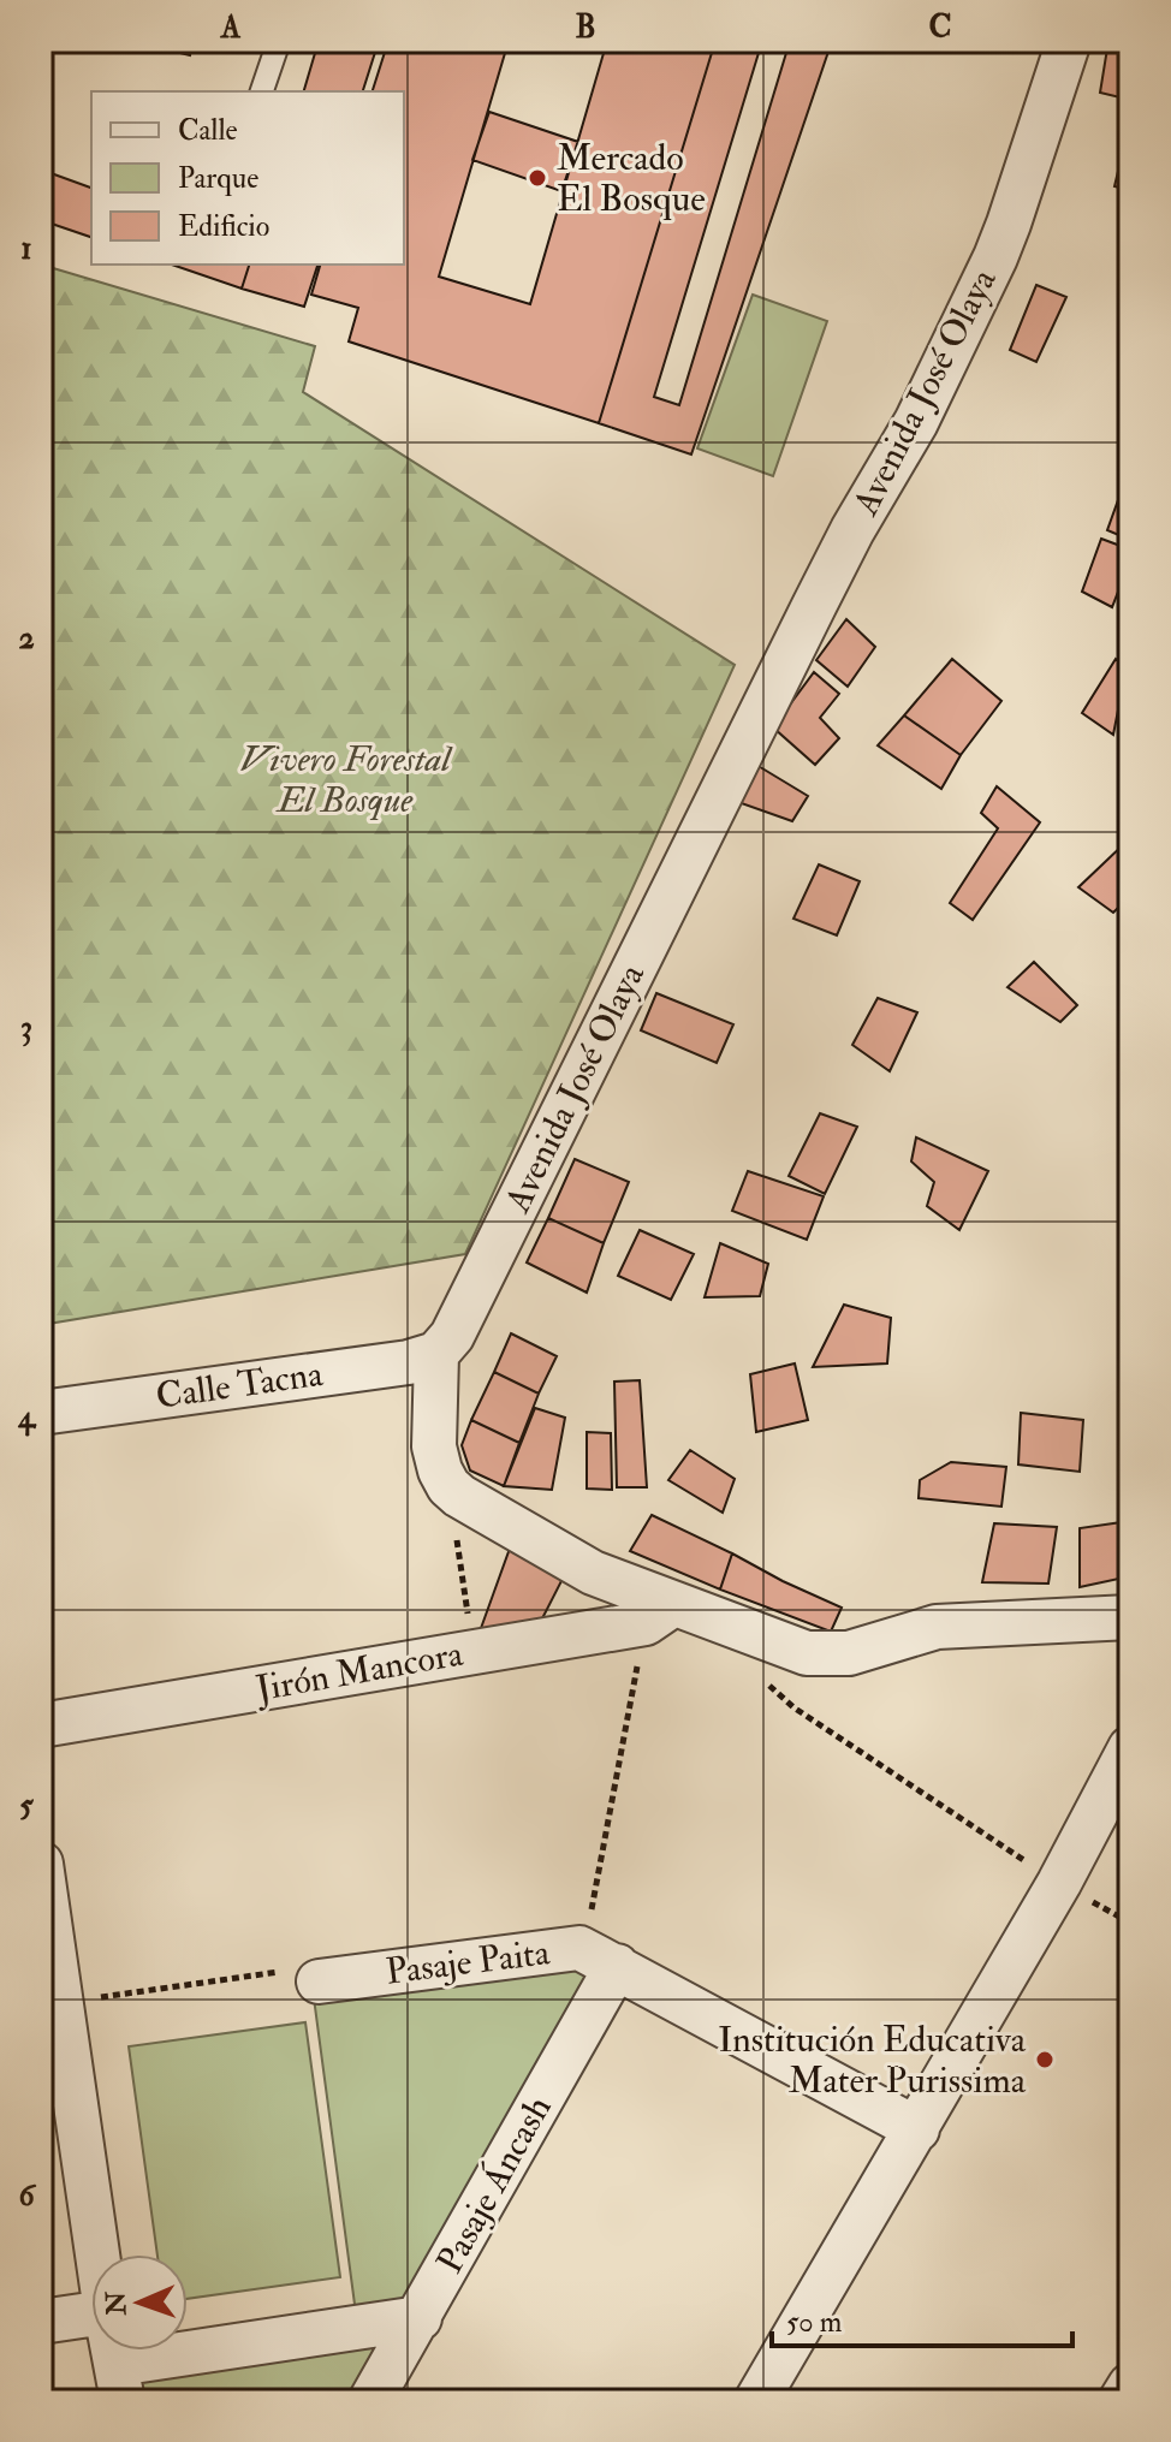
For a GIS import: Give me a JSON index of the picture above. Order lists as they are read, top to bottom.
{
  "streets": {
    "street": [
      "Avenida José Olaya",
      "Calle Tacna",
      "Jirón Mancora",
      "Pasaje Paita",
      "Pasaje Áncash"
    ]
  },
  "crossings": [
    ["Avenida José Olaya", "Calle Tacna"],
    ["Pasaje Paita", "Pasaje Áncash"]
  ],
  "parks": ["Vivero Forestal El Bosque"],
  "places": ["Mercado El Bosque", "Institución Educativa Mater Purissima"],
  "legend": ["Calle", "Parque", "Edificio"],
  "scale_bar": "50 m",
  "north": "left",
  "grid": {
    "columns": ["A", "B", "C"],
    "rows": [
      "1",
      "2",
      "3",
      "4",
      "5",
      "6"
    ]
  }
}
